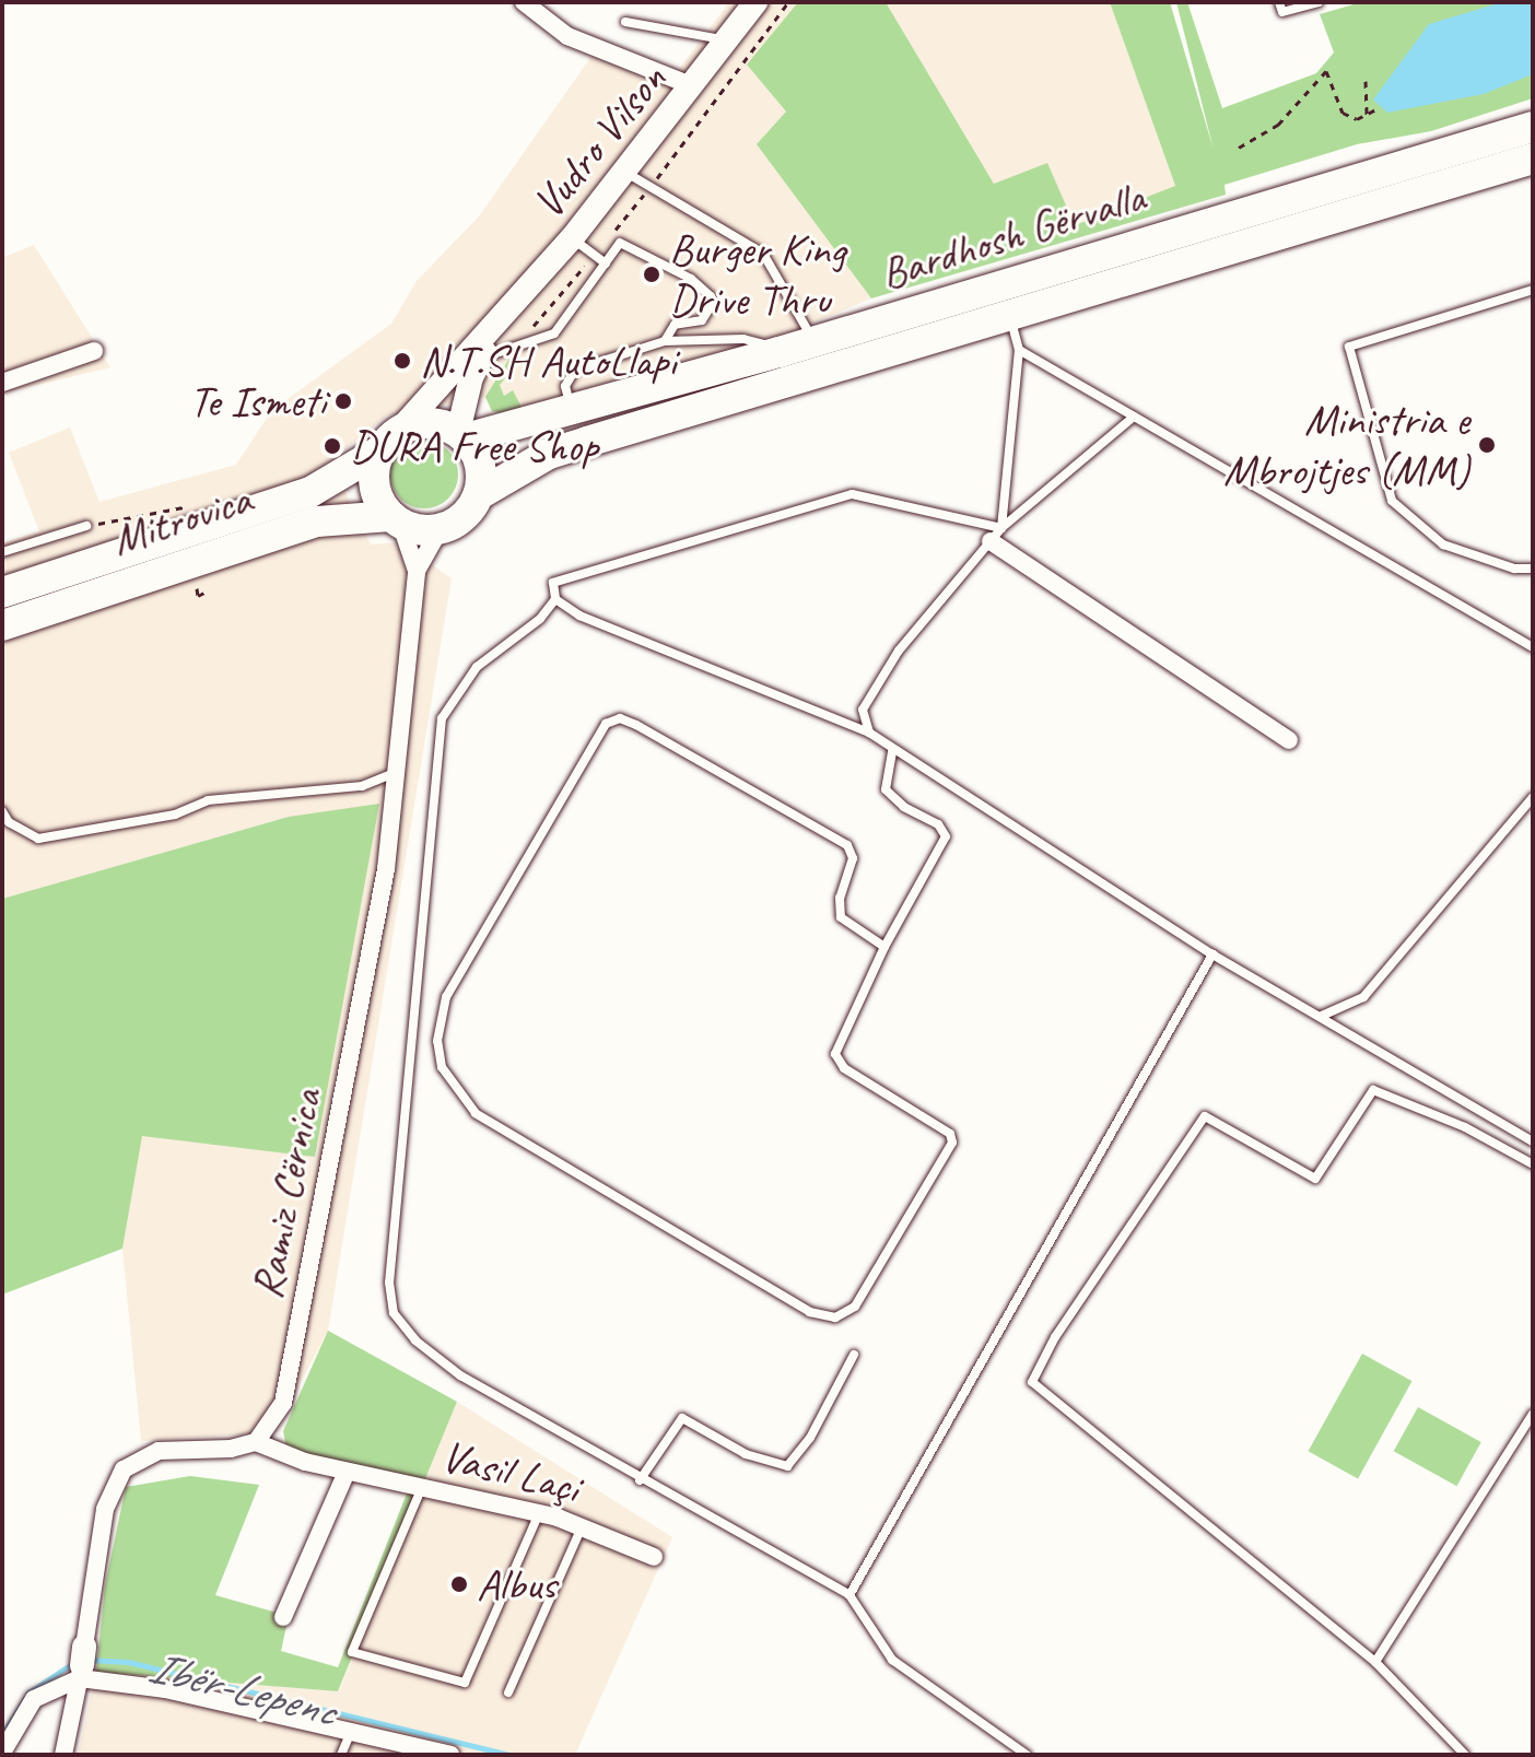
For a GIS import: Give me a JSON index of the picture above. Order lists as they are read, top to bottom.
{
  "streets": {
    "highway": ["Bardhosh Gërvalla", "Mitrovica"],
    "main road": ["Vudro Vilson"],
    "street": ["Ramiz Cërnica", "Vasil Laçi"]
  },
  "crossings": [
    ["Bardhosh Gërvalla", "Mitrovica"],
    ["Bardhosh Gërvalla", "Ramiz Cërnica"],
    ["Mitrovica", "Ramiz Cërnica"],
    ["Ramiz Cërnica", "Vasil Laçi"]
  ],
  "water": ["Ibër-Lepenc"],
  "places": [
    "Burger King Drive Thru",
    "N.T.SH AutoLlapi",
    "Te Ismeti",
    "Ministria e Mbrojtjes (MM)",
    "DURA Free Shop",
    "Albus"
  ]
}
